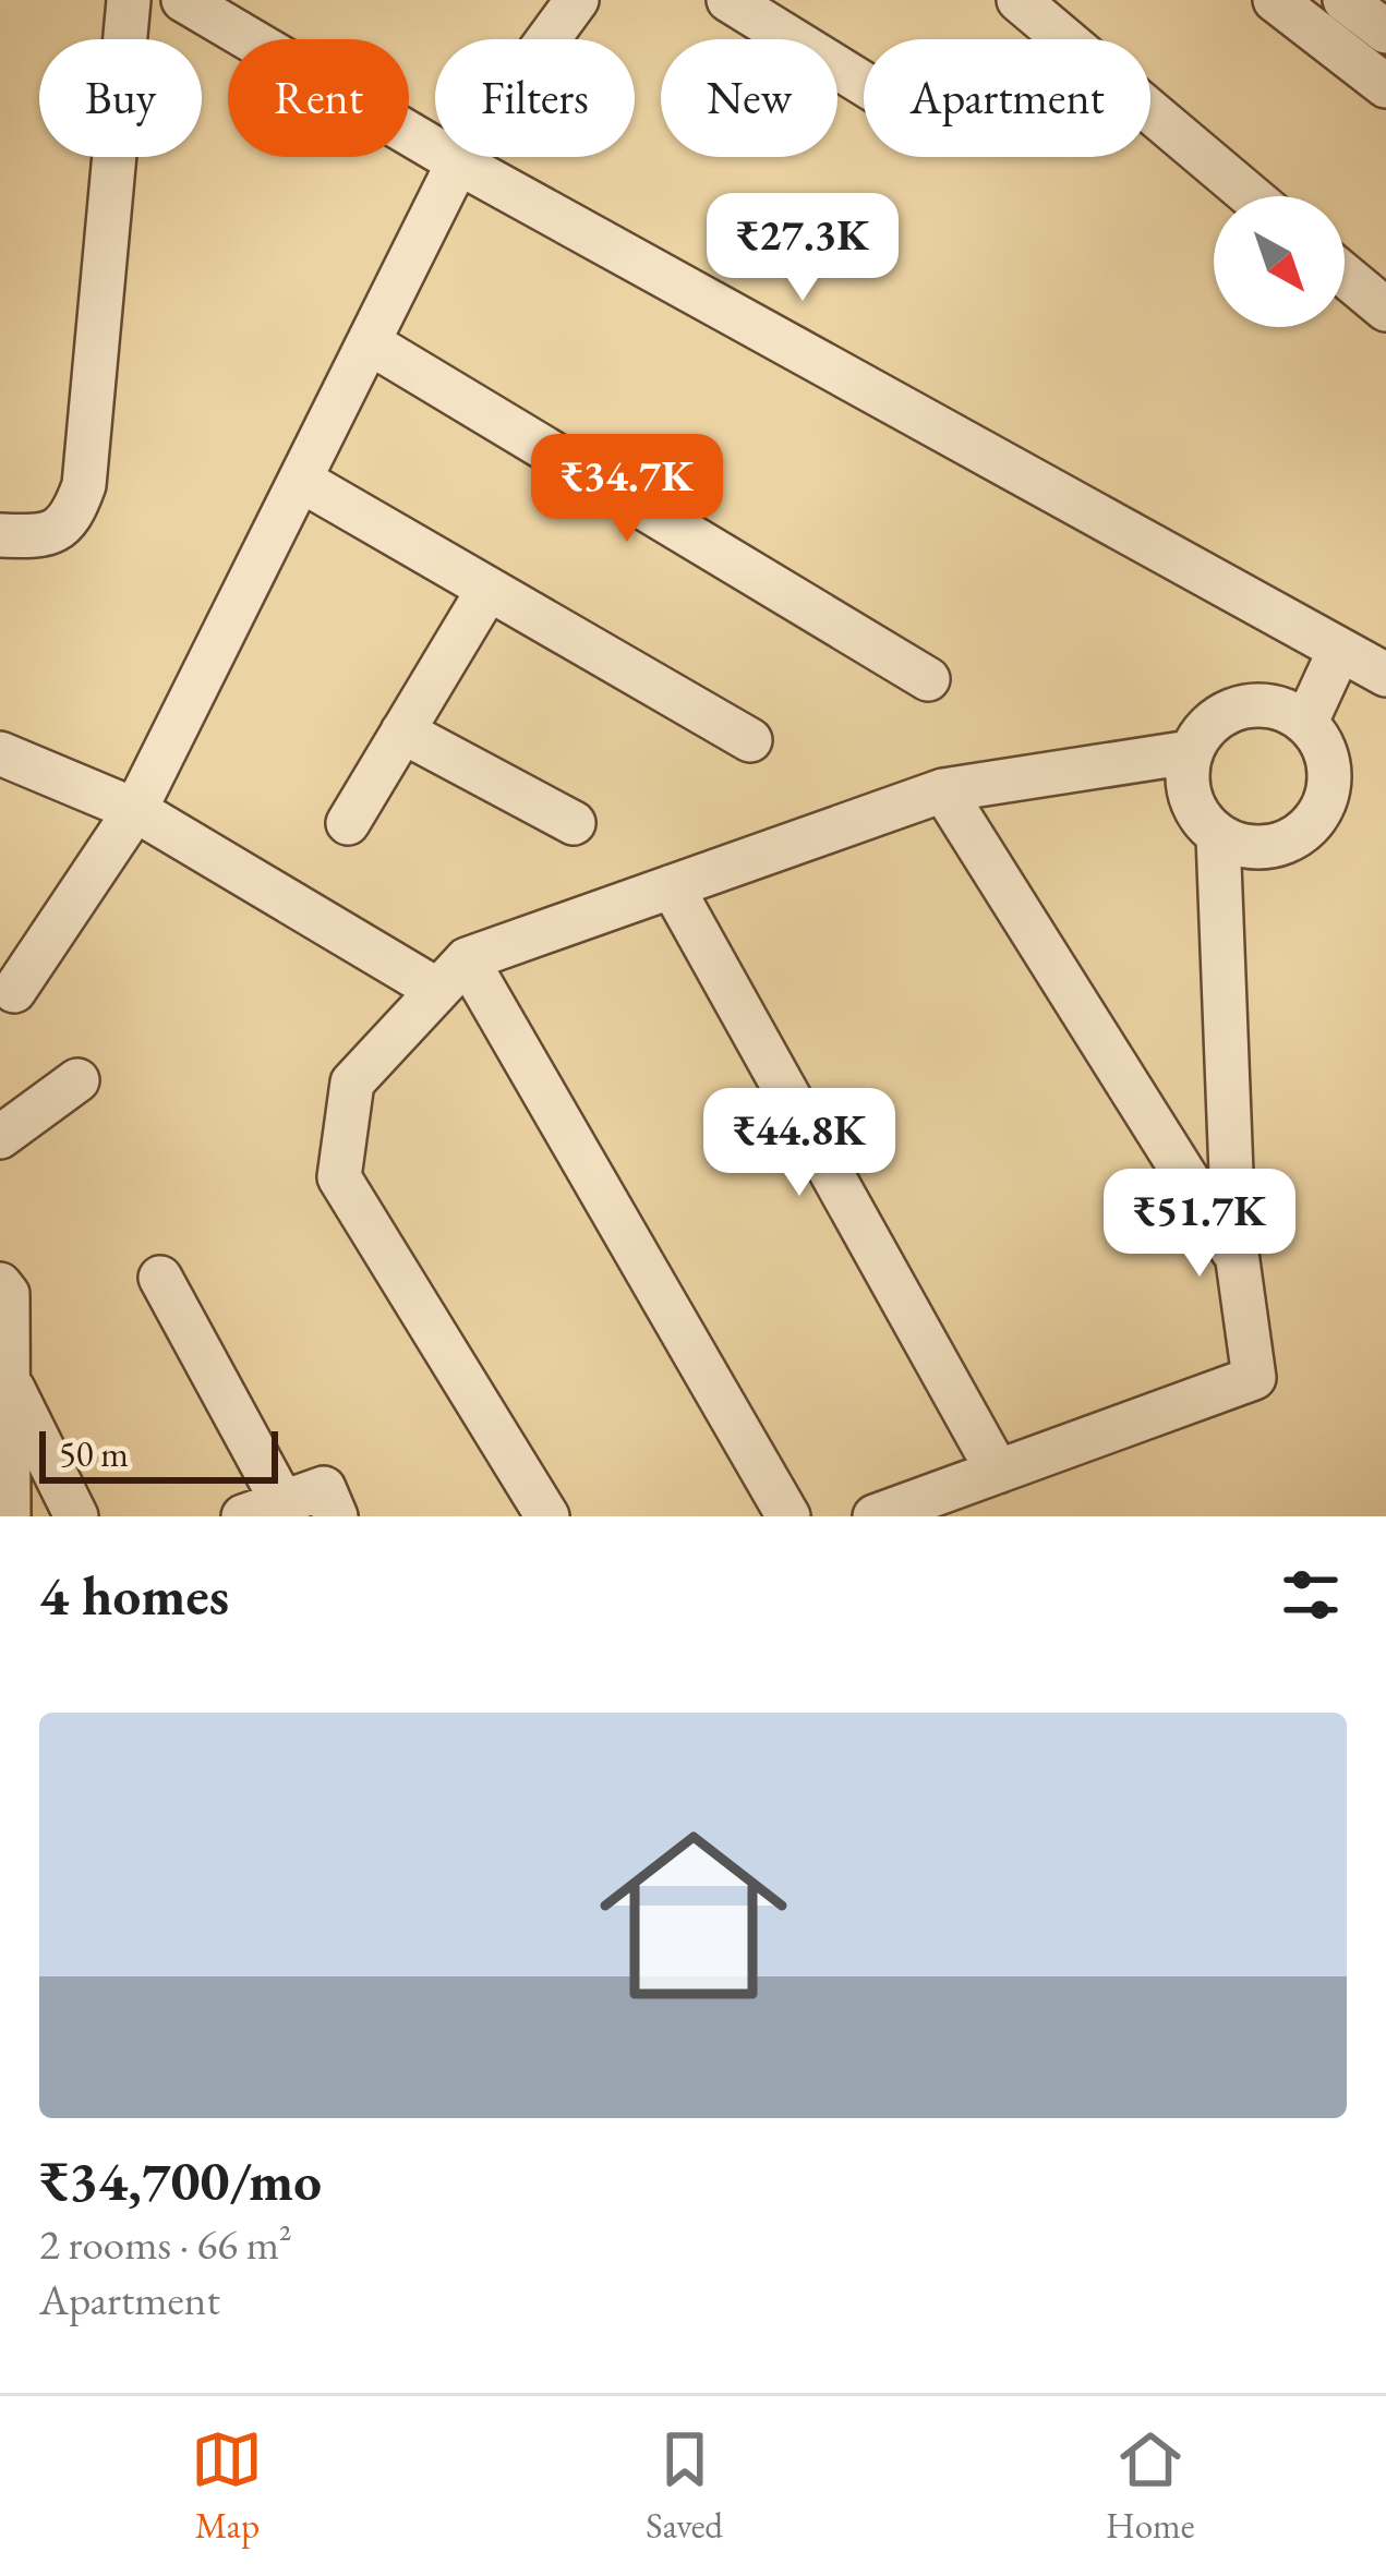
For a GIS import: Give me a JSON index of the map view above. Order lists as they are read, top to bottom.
{
  "scale_bar": "50 m",
  "north": "bottom right",
  "page": {
    "chip": [
      "Buy",
      "Rent",
      "Filters",
      "New",
      "Apartment"
    ],
    "price": [
      "₹27.3K",
      "₹34.7K",
      "₹44.8K",
      "₹51.7K"
    ],
    "scale": "50 m",
    "heading": "4 homes",
    "list": [
      {
        "name": "₹34,700/mo",
        "note": "2 rooms · 66 m² · Apartment"
      }
    ],
    "tabs": ["Map", "Saved", "Home"]
  }
}
